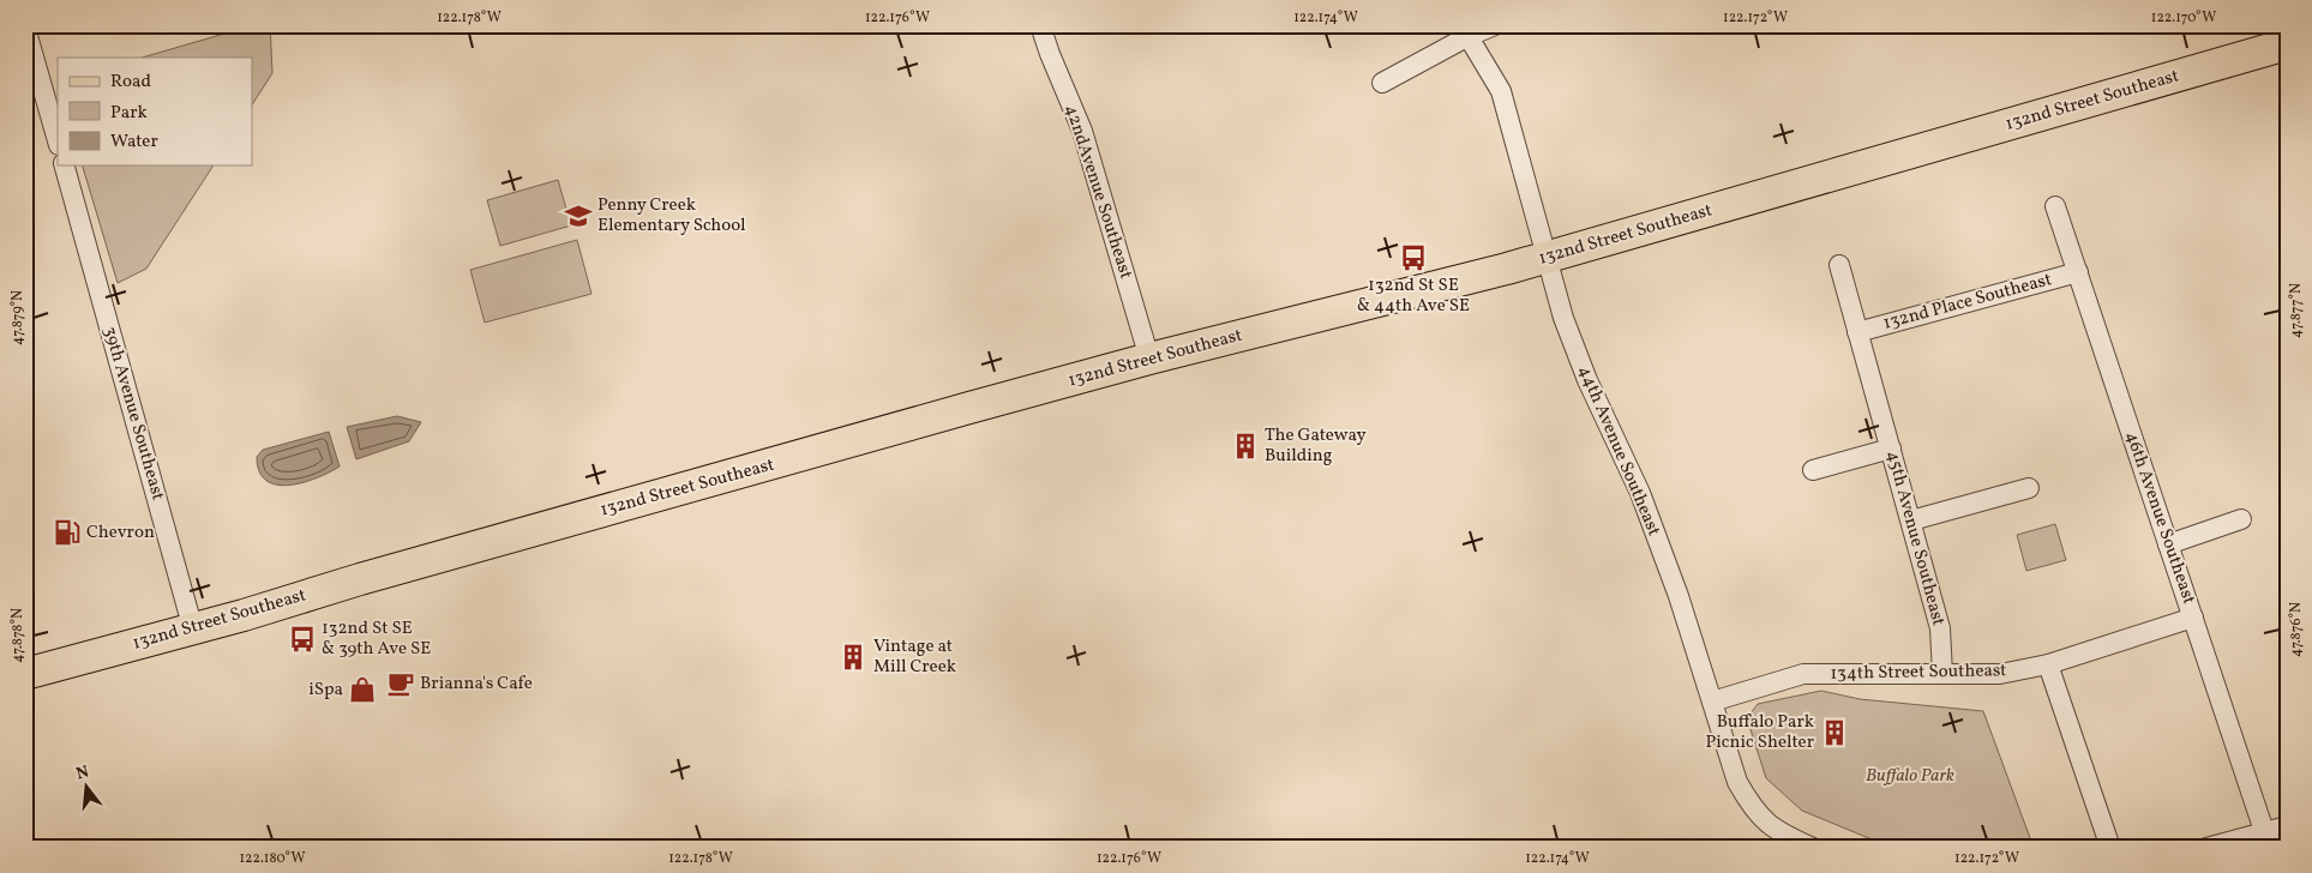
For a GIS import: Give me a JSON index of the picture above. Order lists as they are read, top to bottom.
{
  "streets": {
    "main road": ["132nd Street Southeast"],
    "street": [
      "42ndAvenue Southeast",
      "132nd Place Southeast",
      "39th Avenue Southeast",
      "44th Avenue Southeast",
      "46th Avenue Southeast",
      "45th Avenue Southeast",
      "134th Street Southeast"
    ]
  },
  "crossings": [
    ["132nd Street Southeast", "42ndAvenue Southeast"],
    ["132nd Street Southeast", "39th Avenue Southeast"],
    ["132nd Street Southeast", "44th Avenue Southeast"],
    ["132nd Place Southeast", "46th Avenue Southeast"],
    ["132nd Place Southeast", "45th Avenue Southeast"],
    ["44th Avenue Southeast", "134th Street Southeast"],
    ["46th Avenue Southeast", "134th Street Southeast"],
    ["45th Avenue Southeast", "134th Street Southeast"]
  ],
  "parks": ["Buffalo Park"],
  "places": {
    "school or university": ["Penny Creek Elementary School"],
    "bus stop": ["132nd St SE & 44th Ave SE", "132nd St SE & 39th Ave SE"],
    "building": ["The Gateway Building", "Vintage at Mill Creek", "Buffalo Park Picnic Shelter"],
    "fuel station": ["Chevron"],
    "cafe": ["Brianna's Cafe"],
    "shop": ["iSpa"]
  },
  "legend": ["Road", "Park", "Water"],
  "north": "top",
  "coordinates": [
    "122.178°W",
    "122.176°W",
    "122.174°W",
    "122.172°W",
    "122.170°W",
    "47.877°N",
    "47.879°N",
    "47.876°N",
    "47.878°N",
    "122.180°W"
  ]
}
